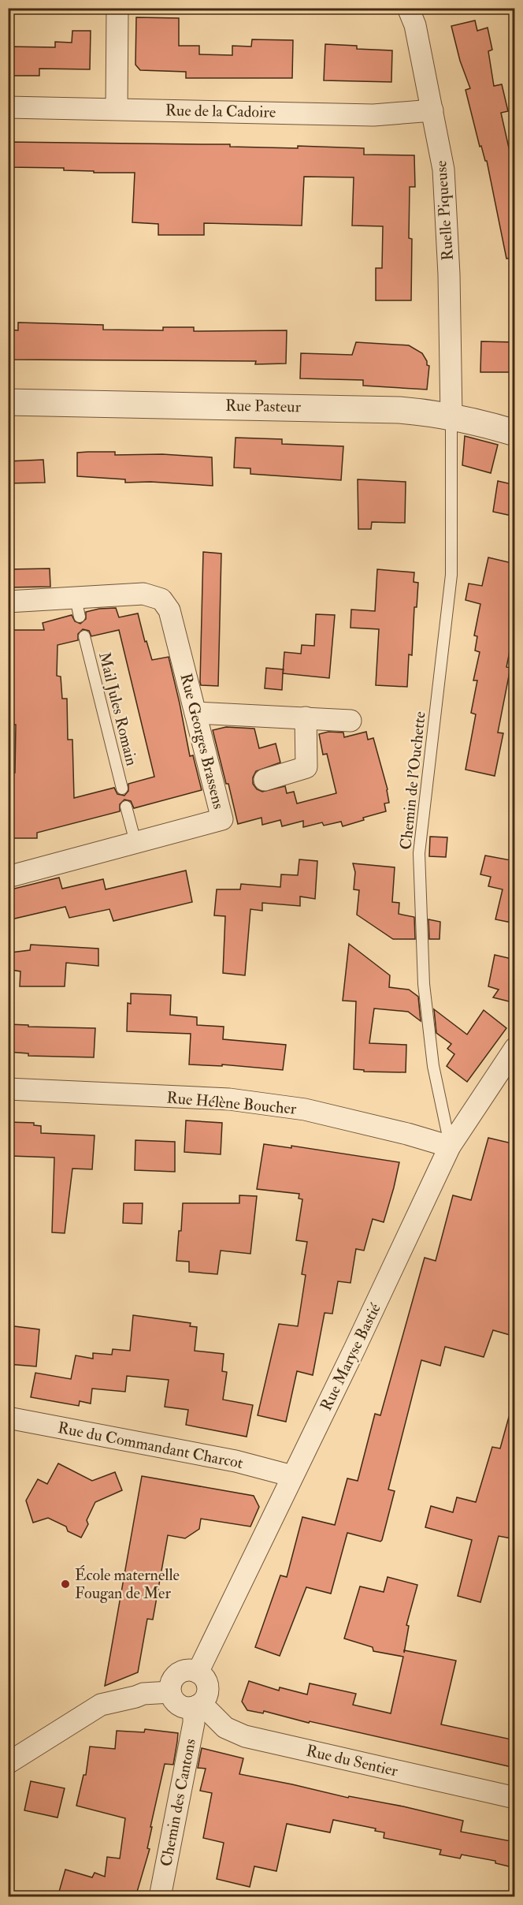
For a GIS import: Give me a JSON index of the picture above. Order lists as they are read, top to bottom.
{
  "streets": {
    "street": [
      "Rue de la Cadoire",
      "Ruelle Piqueuse",
      "Rue Pasteur",
      "Rue Georges Brassens",
      "Rue Hélène Boucher",
      "Rue Maryse Bastié",
      "Rue du Commandant Charcot",
      "Rue du Sentier",
      "Chemin des Cantons"
    ],
    "lane": ["Mail Jules Romain", "Chemin de l'Ouchette"]
  },
  "crossings": [
    ["Rue de la Cadoire", "Ruelle Piqueuse"],
    ["Ruelle Piqueuse", "Rue Pasteur"],
    ["Ruelle Piqueuse", "Chemin de l'Ouchette"],
    ["Rue Pasteur", "Chemin de l'Ouchette"],
    ["Chemin de l'Ouchette", "Rue Hélène Boucher"],
    ["Chemin de l'Ouchette", "Rue Maryse Bastié"],
    ["Rue Hélène Boucher", "Rue Maryse Bastié"],
    ["Rue Maryse Bastié", "Rue du Commandant Charcot"],
    ["Rue Maryse Bastié", "Rue du Sentier"],
    ["Rue Maryse Bastié", "Chemin des Cantons"],
    ["Rue du Sentier", "Chemin des Cantons"]
  ],
  "places": ["École maternelle Fougan de Mer"]
}
